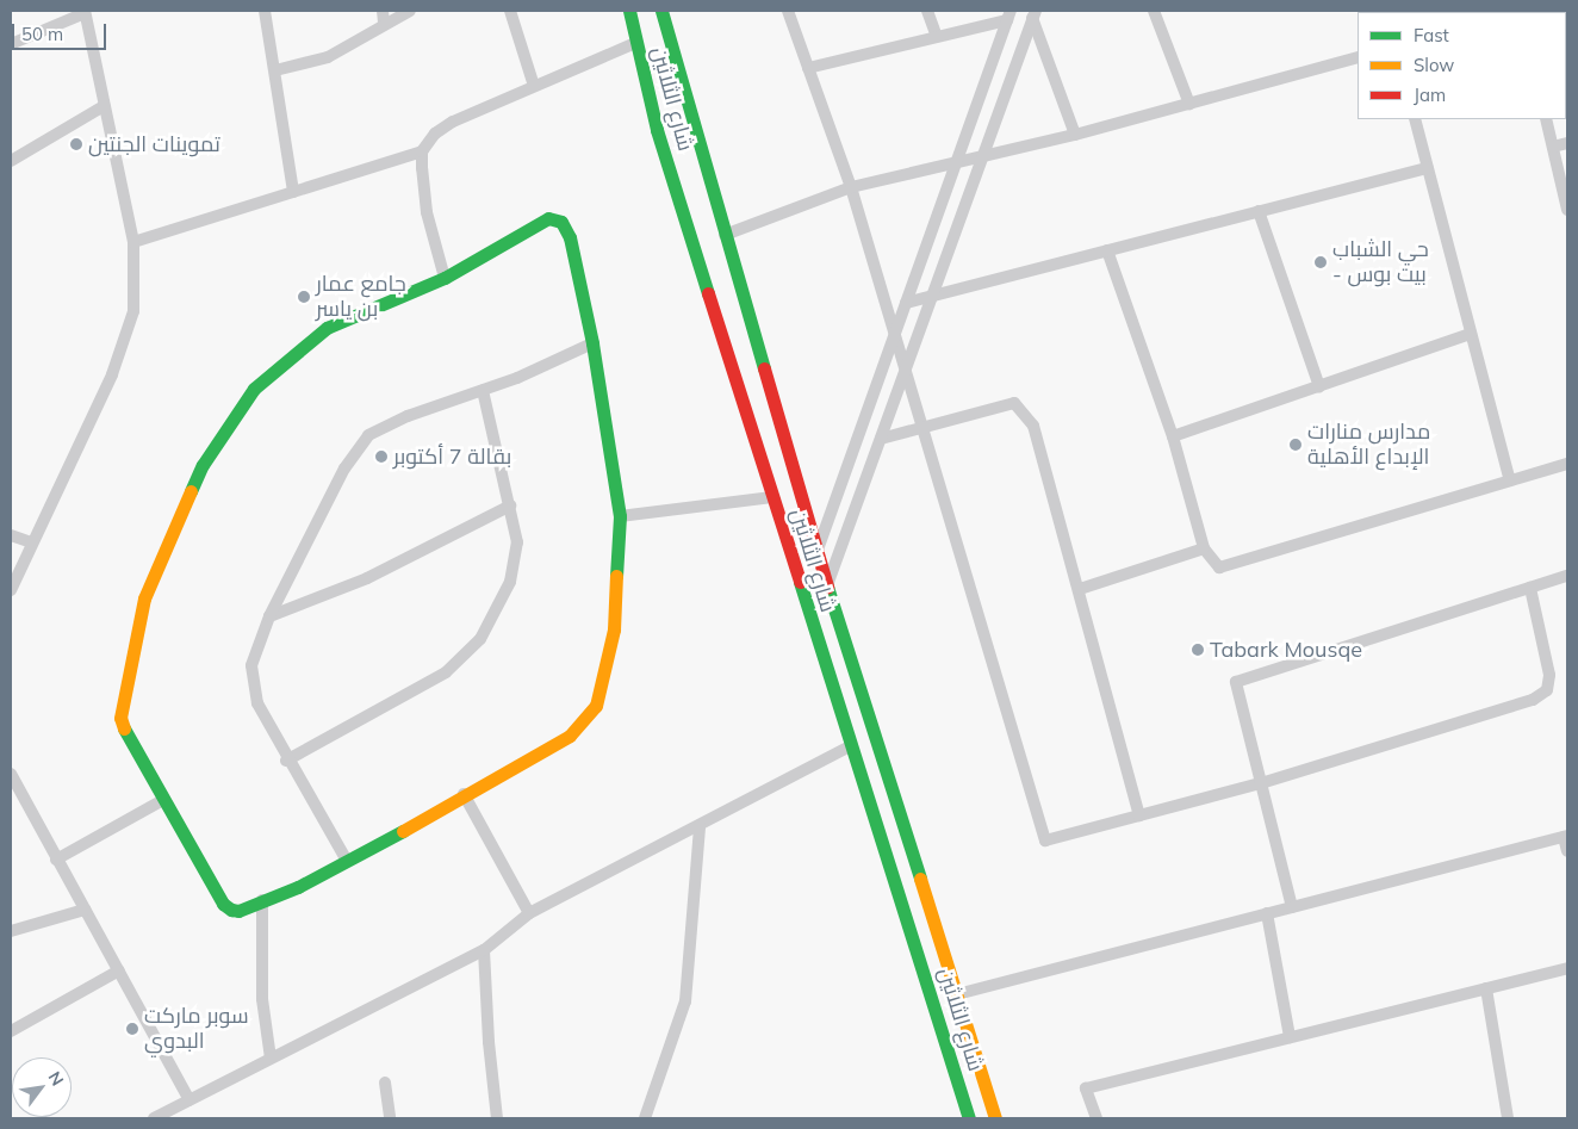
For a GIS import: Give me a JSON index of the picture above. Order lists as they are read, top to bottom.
{
  "streets": {
    "street": ["شارع الثلاثين"]
  },
  "places": [
    "تموينات الجنتين",
    "حي الشباب - بيت بوس",
    "جامع عمار بن ياسر",
    "مدارس منارات الإبداع الأهلية",
    "بقالة 7 أكتوبر",
    "Tabark Mousqe",
    "سوبر ماركت البدوي"
  ],
  "legend": ["Fast", "Slow", "Jam"],
  "scale_bar": "50 m",
  "north": "top right"
}
